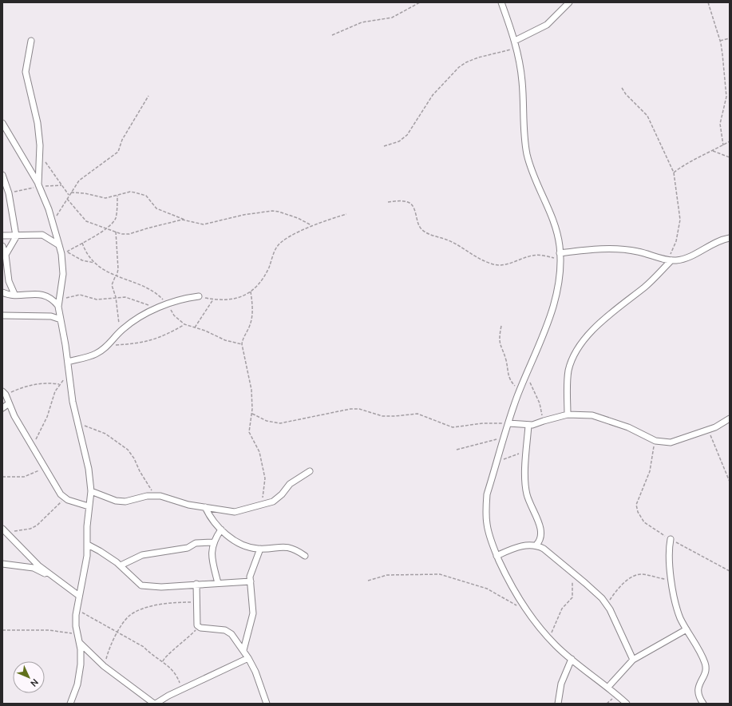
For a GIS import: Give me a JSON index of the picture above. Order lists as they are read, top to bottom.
{
  "north": "bottom right"
}
